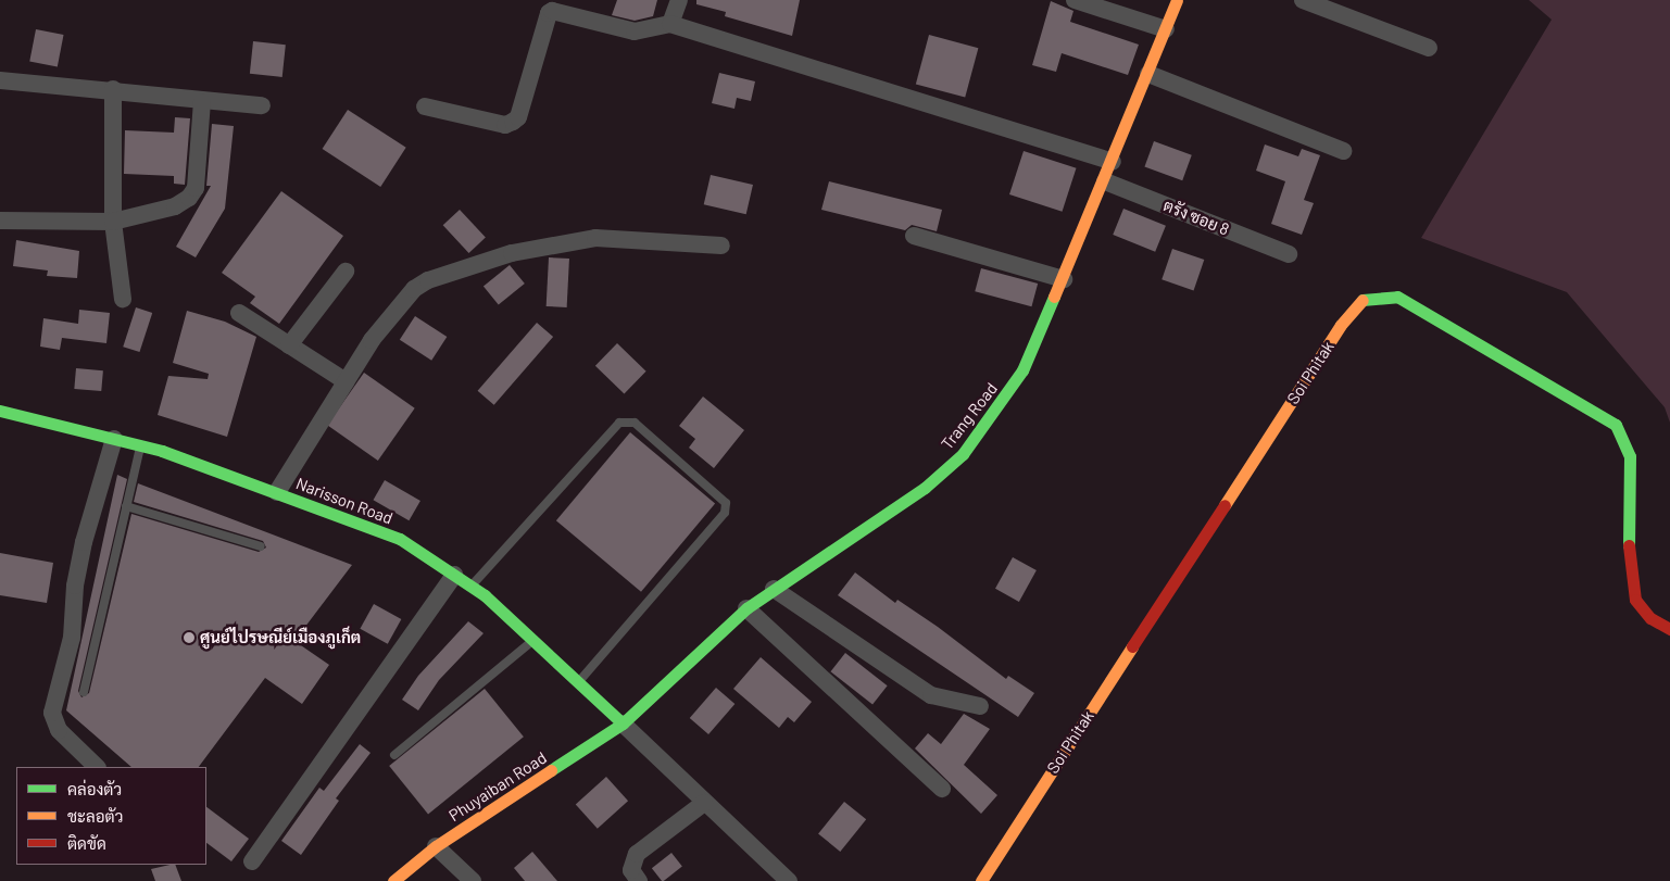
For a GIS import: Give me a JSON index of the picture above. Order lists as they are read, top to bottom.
{
  "streets": {
    "street": [
      "ตรัง ซอย 8",
      "Soi Phitak",
      "Trang Road",
      "Narisson Road",
      "Phuyaiban Road"
    ]
  },
  "crossings": [
    ["ตรัง ซอย 8", "Trang Road"],
    ["Trang Road", "Narisson Road"],
    ["Trang Road", "Phuyaiban Road"],
    ["Narisson Road", "Phuyaiban Road"]
  ],
  "places": ["ศูนย์ไปรษณีย์เมืองภูเก็ต"],
  "legend": ["คล่องตัว", "ชะลอตัว", "ติดขัด"]
}
